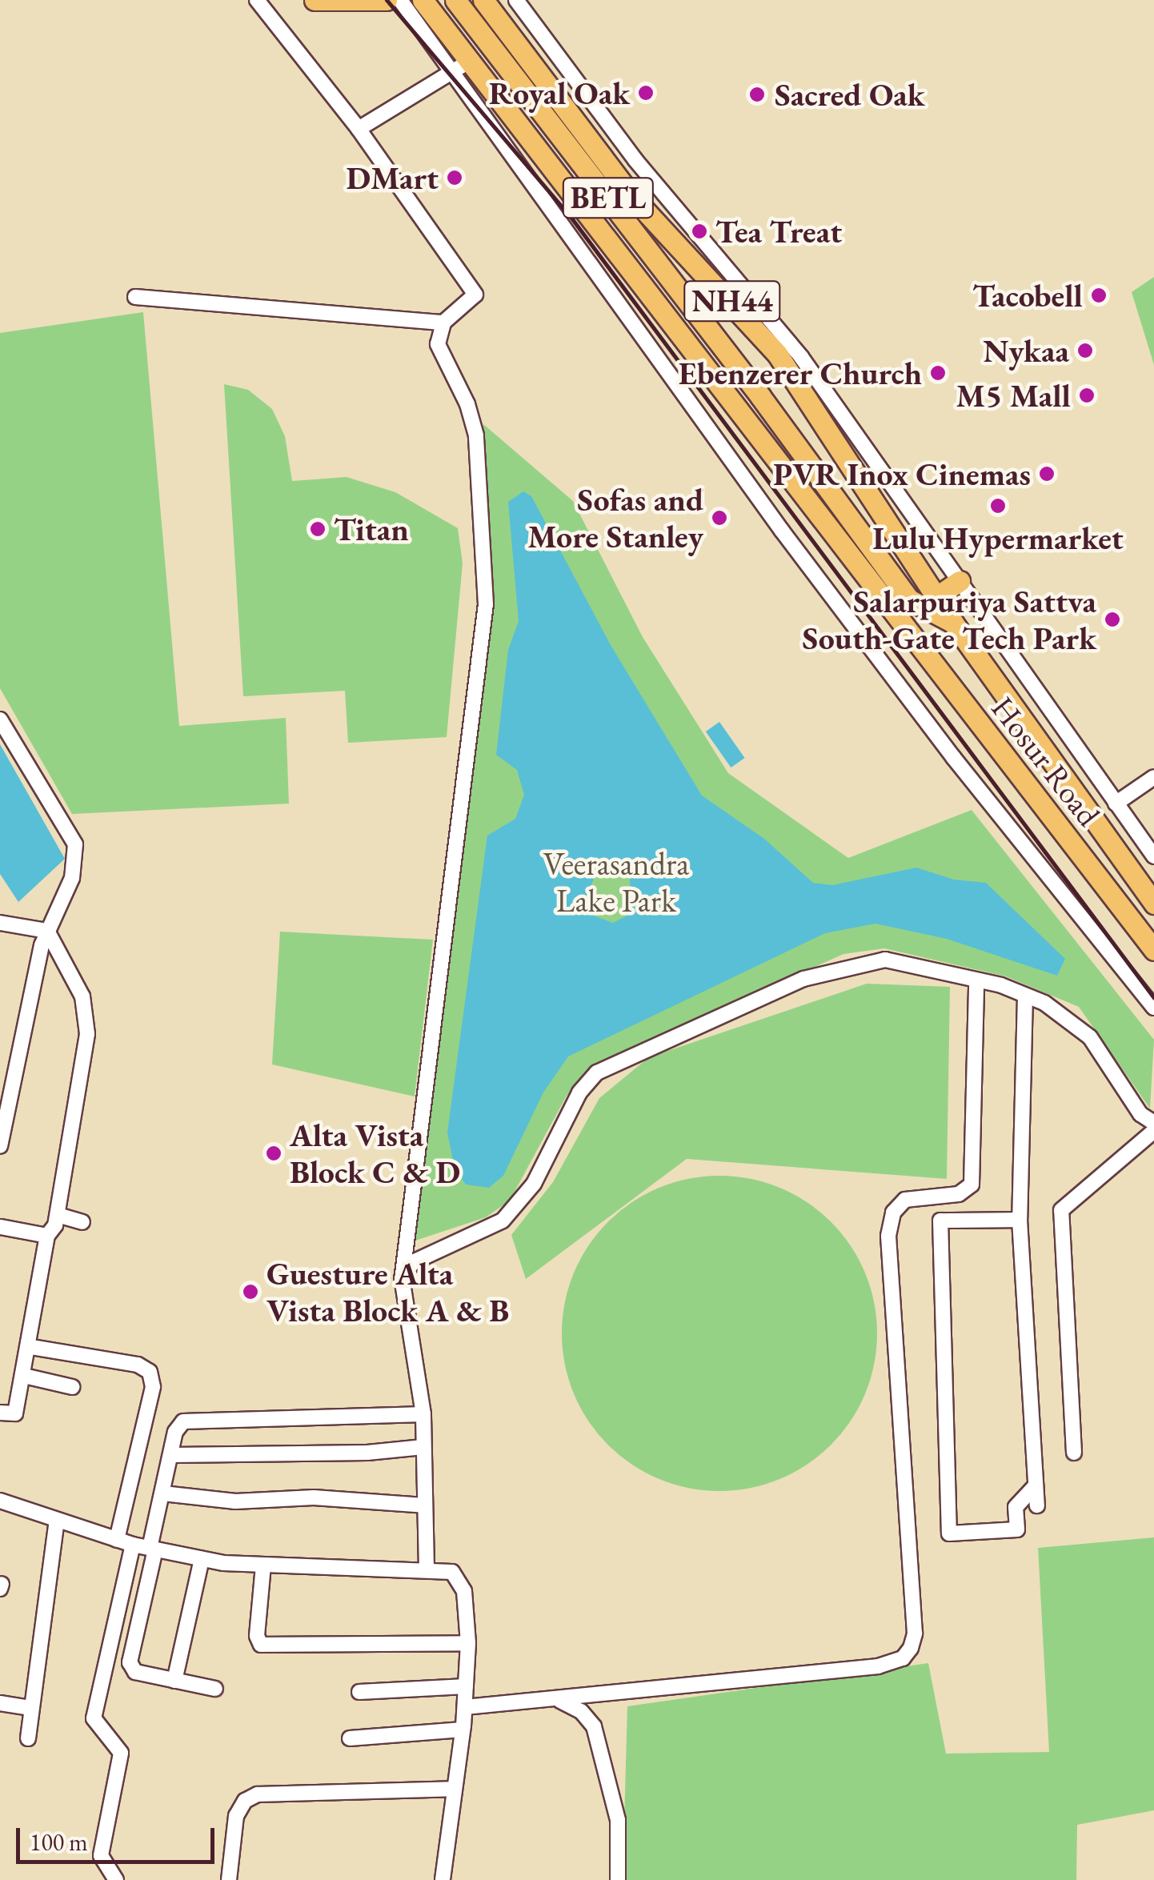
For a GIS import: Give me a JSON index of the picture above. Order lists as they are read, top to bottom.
{
  "streets": {
    "highway": ["BETL", "NH44", "Hosur Road"]
  },
  "crossings": [
    ["BETL", "Hosur Road"]
  ],
  "parks": ["Veerasandra Lake Park"],
  "places": [
    "Royal Oak",
    "Sacred Oak",
    "DMart",
    "Tea Treat",
    "Tacobell",
    "Nykaa",
    "Ebenzerer Church",
    "M5 Mall",
    "PVR Inox Cinemas",
    "Lulu Hypermarket",
    "Sofas and More Stanley",
    "Titan",
    "Salarpuriya Sattva South-Gate Tech Park",
    "Alta Vista Block C & D",
    "Guesture Alta Vista Block A & B"
  ],
  "scale_bar": "100 m"
}
